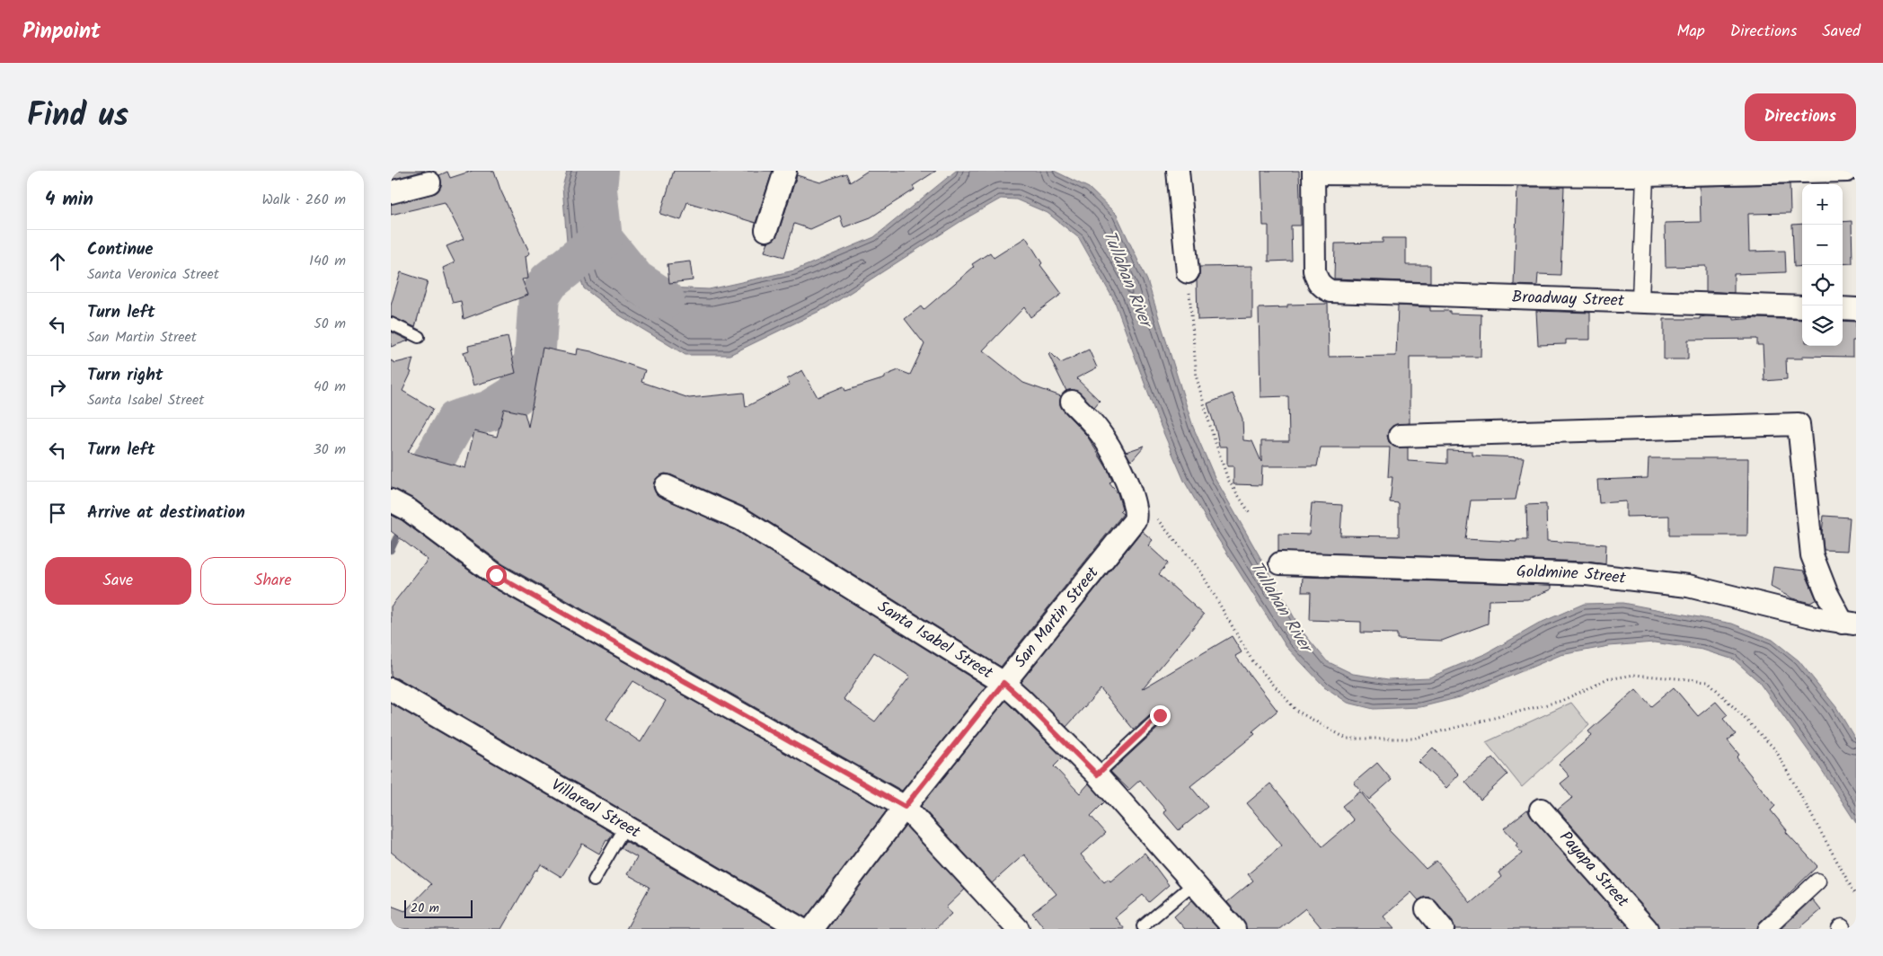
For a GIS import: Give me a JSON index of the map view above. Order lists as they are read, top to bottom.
{
  "streets": {
    "street": [
      "Broadway Street",
      "Goldmine Street",
      "San Martin Street",
      "Santa Isabel Street",
      "Villareal Street",
      "Payapa Street"
    ]
  },
  "crossings": [
    ["San Martin Street", "Santa Isabel Street"]
  ],
  "water": ["Tullahan River"],
  "scale_bar": "20 m",
  "page": {
    "header": "Pinpoint",
    "nav": ["Map", "Directions", "Saved"],
    "title": "Find us",
    "buttons": [
      "Directions",
      ["Save", "Share"]
    ],
    "heading": ["4 min", "Walk · 260 m"],
    "map_buttons": ["+", "−"],
    "list": [
      ["Continue", "Santa Veronica Street", "140 m"],
      ["Turn left", "San Martin Street", "50 m"],
      ["Turn right", "Santa Isabel Street", "40 m"],
      ["Turn left", "30 m"],
      "Arrive at destination"
    ],
    "scale": "20 m"
  }
}
